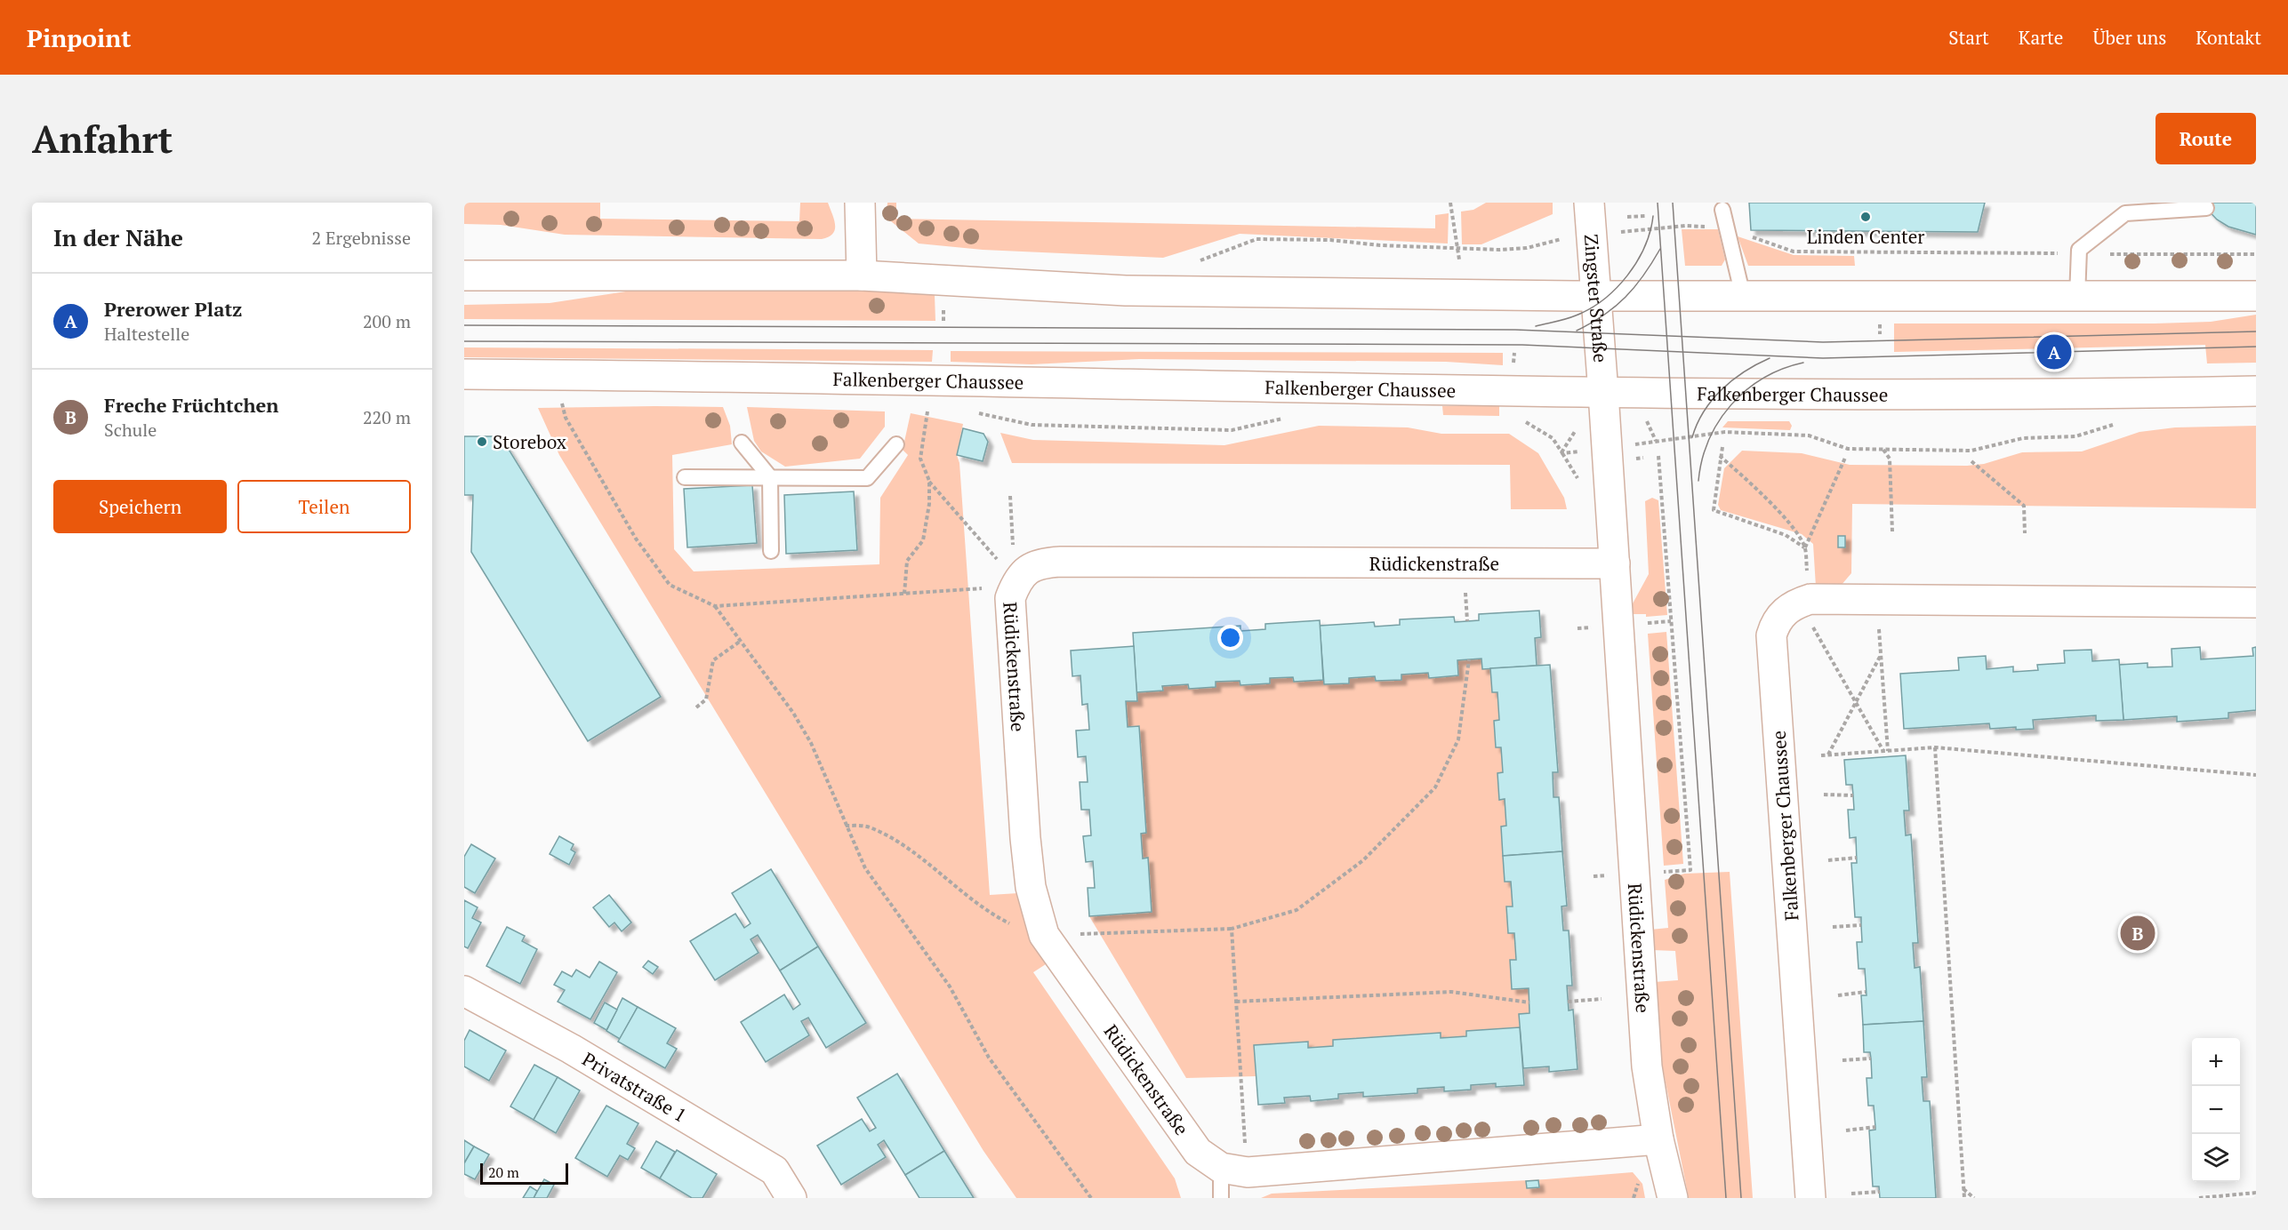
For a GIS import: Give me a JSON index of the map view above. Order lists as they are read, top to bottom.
{
  "streets": {
    "street": [
      "Zingster Straße",
      "Falkenberger Chaussee",
      "Rüdickenstraße",
      "Privatstraße 1"
    ]
  },
  "crossings": [
    ["Zingster Straße", "Falkenberger Chaussee"],
    ["Zingster Straße", "Rüdickenstraße"],
    ["Falkenberger Chaussee", "Rüdickenstraße"]
  ],
  "places": ["Linden Center", "Storebox"],
  "scale_bar": "20 m",
  "page": {
    "header": "Pinpoint",
    "nav": [
      "Start",
      "Karte",
      "Über uns",
      "Kontakt"
    ],
    "buttons": [
      "Route",
      ["Speichern", "Teilen"]
    ],
    "title": "Anfahrt",
    "heading": ["In der Nähe", "2 Ergebnisse"],
    "list": [
      {
        "mark": "A",
        "name": "Prerower Platz",
        "note": "Haltestelle",
        "value": "200 m"
      },
      {
        "mark": "B",
        "name": "Freche Früchtchen",
        "note": "Schule",
        "value": "220 m"
      }
    ],
    "pins": ["A", "B"],
    "map_buttons": ["+", "−"],
    "scale": "20 m"
  }
}
